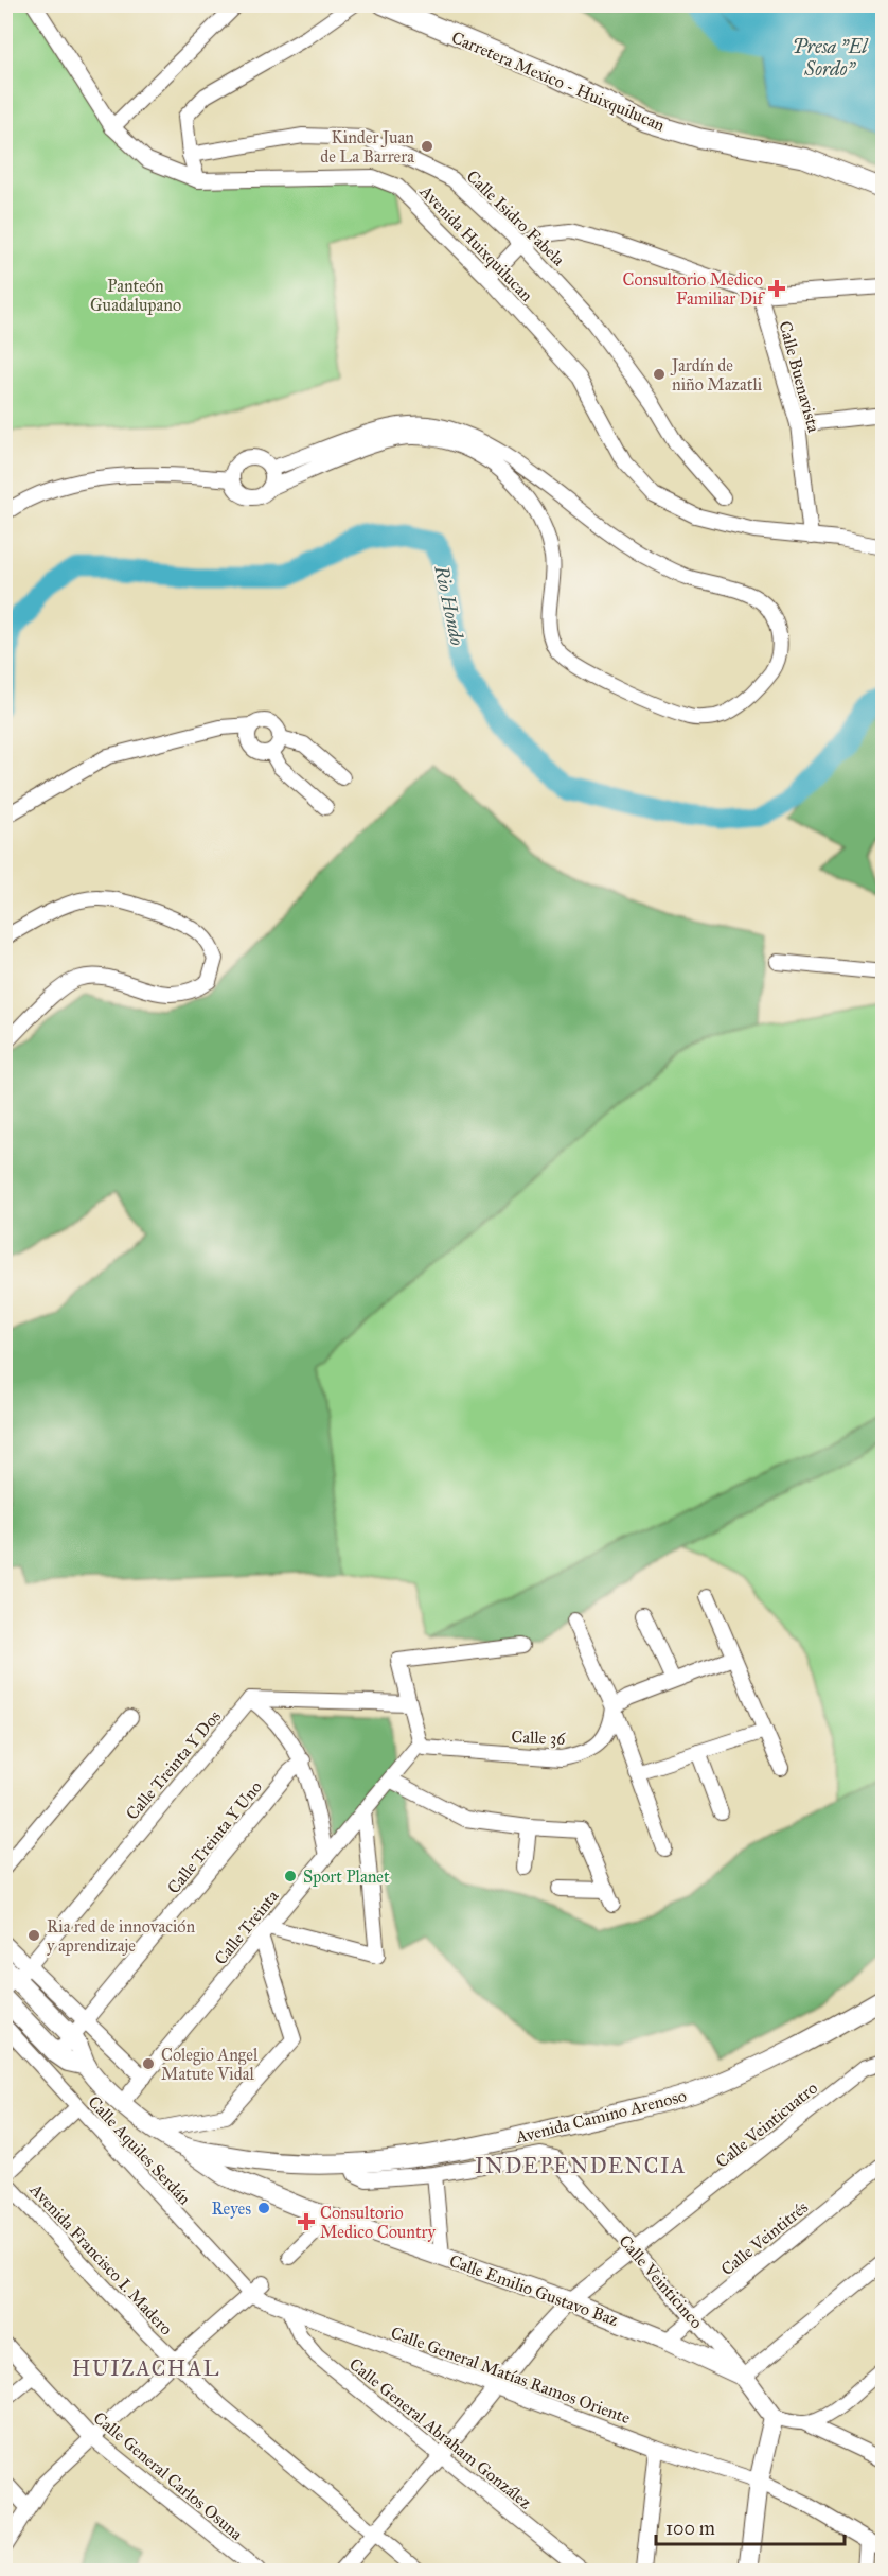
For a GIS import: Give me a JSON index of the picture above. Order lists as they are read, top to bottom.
{
  "streets": {
    "main road": [
      "Carretera Mexico - Huixquilucan",
      "Avenida Camino Arenoso",
      "Calle Veinticinco",
      "Calle Emilio Gustavo Baz"
    ],
    "street": [
      "Calle Isidro Fabela",
      "Avenida Huixquilucan",
      "Calle Buenavista",
      "Calle 36",
      "Calle Treinta Y Dos",
      "Calle Treinta Y Uno",
      "Calle Treinta",
      "Calle Veinticuatro",
      "Calle Aquiles Serdán",
      "Calle Veintitrés",
      "Avenida Francisco I. Madero",
      "Calle General Matías Ramos Oriente",
      "Calle General Abraham González",
      "Calle General Carlos Osuna"
    ]
  },
  "crossings": [
    ["Avenida Huixquilucan", "Calle Buenavista"],
    ["Calle 36", "Calle Treinta"],
    ["Calle Treinta", "Avenida Camino Arenoso"],
    ["Avenida Camino Arenoso", "Calle Emilio Gustavo Baz"],
    ["Calle Veinticuatro", "Avenida Francisco I. Madero"],
    ["Calle Veinticuatro", "Calle Veinticinco"],
    ["Calle Veinticuatro", "Calle Emilio Gustavo Baz"],
    ["Calle Veinticuatro", "Calle General Matías Ramos Oriente"],
    ["Calle Veinticuatro", "Calle General Abraham González"],
    ["Calle Aquiles Serdán", "Calle General Matías Ramos Oriente"],
    ["Calle Veintitrés", "Calle Veinticinco"],
    ["Calle Veintitrés", "Calle Emilio Gustavo Baz"],
    ["Calle Veinticinco", "Calle Emilio Gustavo Baz"],
    ["Calle General Matías Ramos Oriente", "Calle General Abraham González"]
  ],
  "districts": ["INDEPENDENCIA", "HUIZACHAL"],
  "water": ["Presa \"El Sordo\"", "Rio Hondo"],
  "parks": ["Panteón Guadalupano"],
  "places": {
    "other": [
      "Kinder Juan de La Barrera",
      "Jardín de niño Mazatli",
      "Sport Planet",
      "Ria red de innovación y aprendizaje",
      "Colegio Angel Matute Vidal",
      "Reyes"
    ],
    "health": ["Consultorio Medico Familiar Dif", "Consultorio Medico Country"]
  },
  "scale_bar": "100 m"
}
